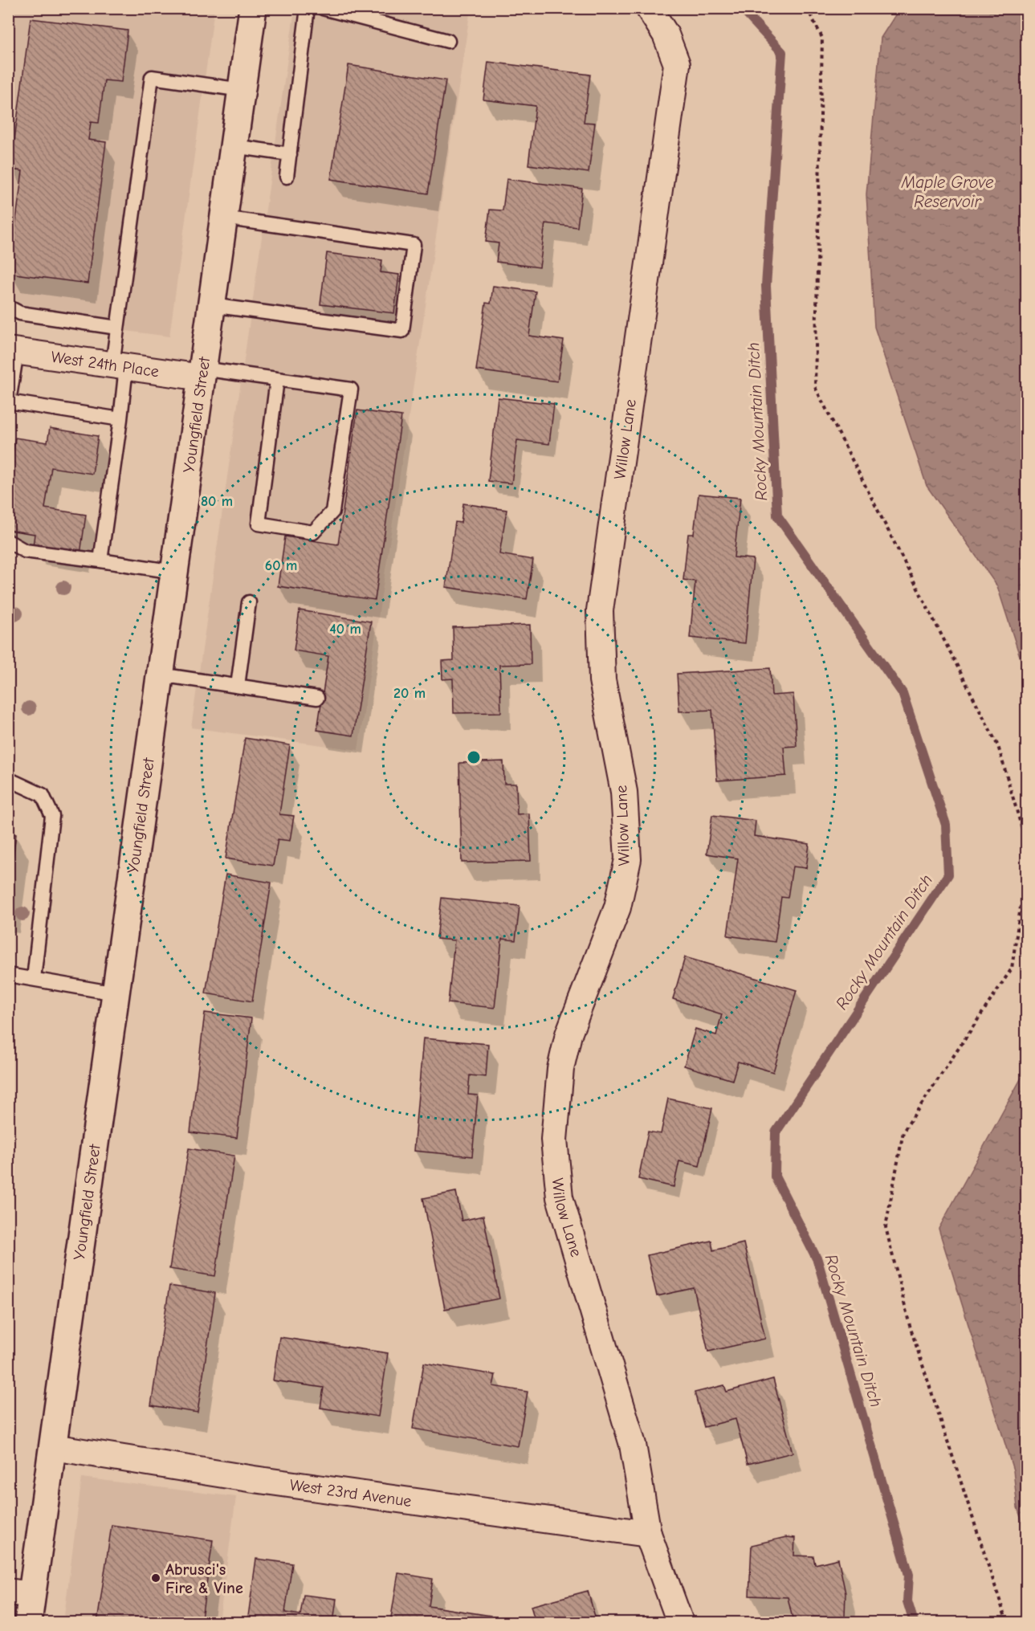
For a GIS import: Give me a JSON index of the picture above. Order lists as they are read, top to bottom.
{
  "streets": {
    "street": [
      "West 24th Place",
      "Youngfield Street",
      "Willow Lane",
      "West 23rd Avenue"
    ]
  },
  "crossings": [
    ["West 24th Place", "Youngfield Street"],
    ["Youngfield Street", "West 23rd Avenue"],
    ["Willow Lane", "West 23rd Avenue"]
  ],
  "water": ["Maple Grove Reservoir", "Rocky Mountain Ditch"],
  "places": ["Abrusci's Fire & Vine"],
  "rings": [
    "80 m",
    "60 m",
    "40 m",
    "20 m"
  ]
}
